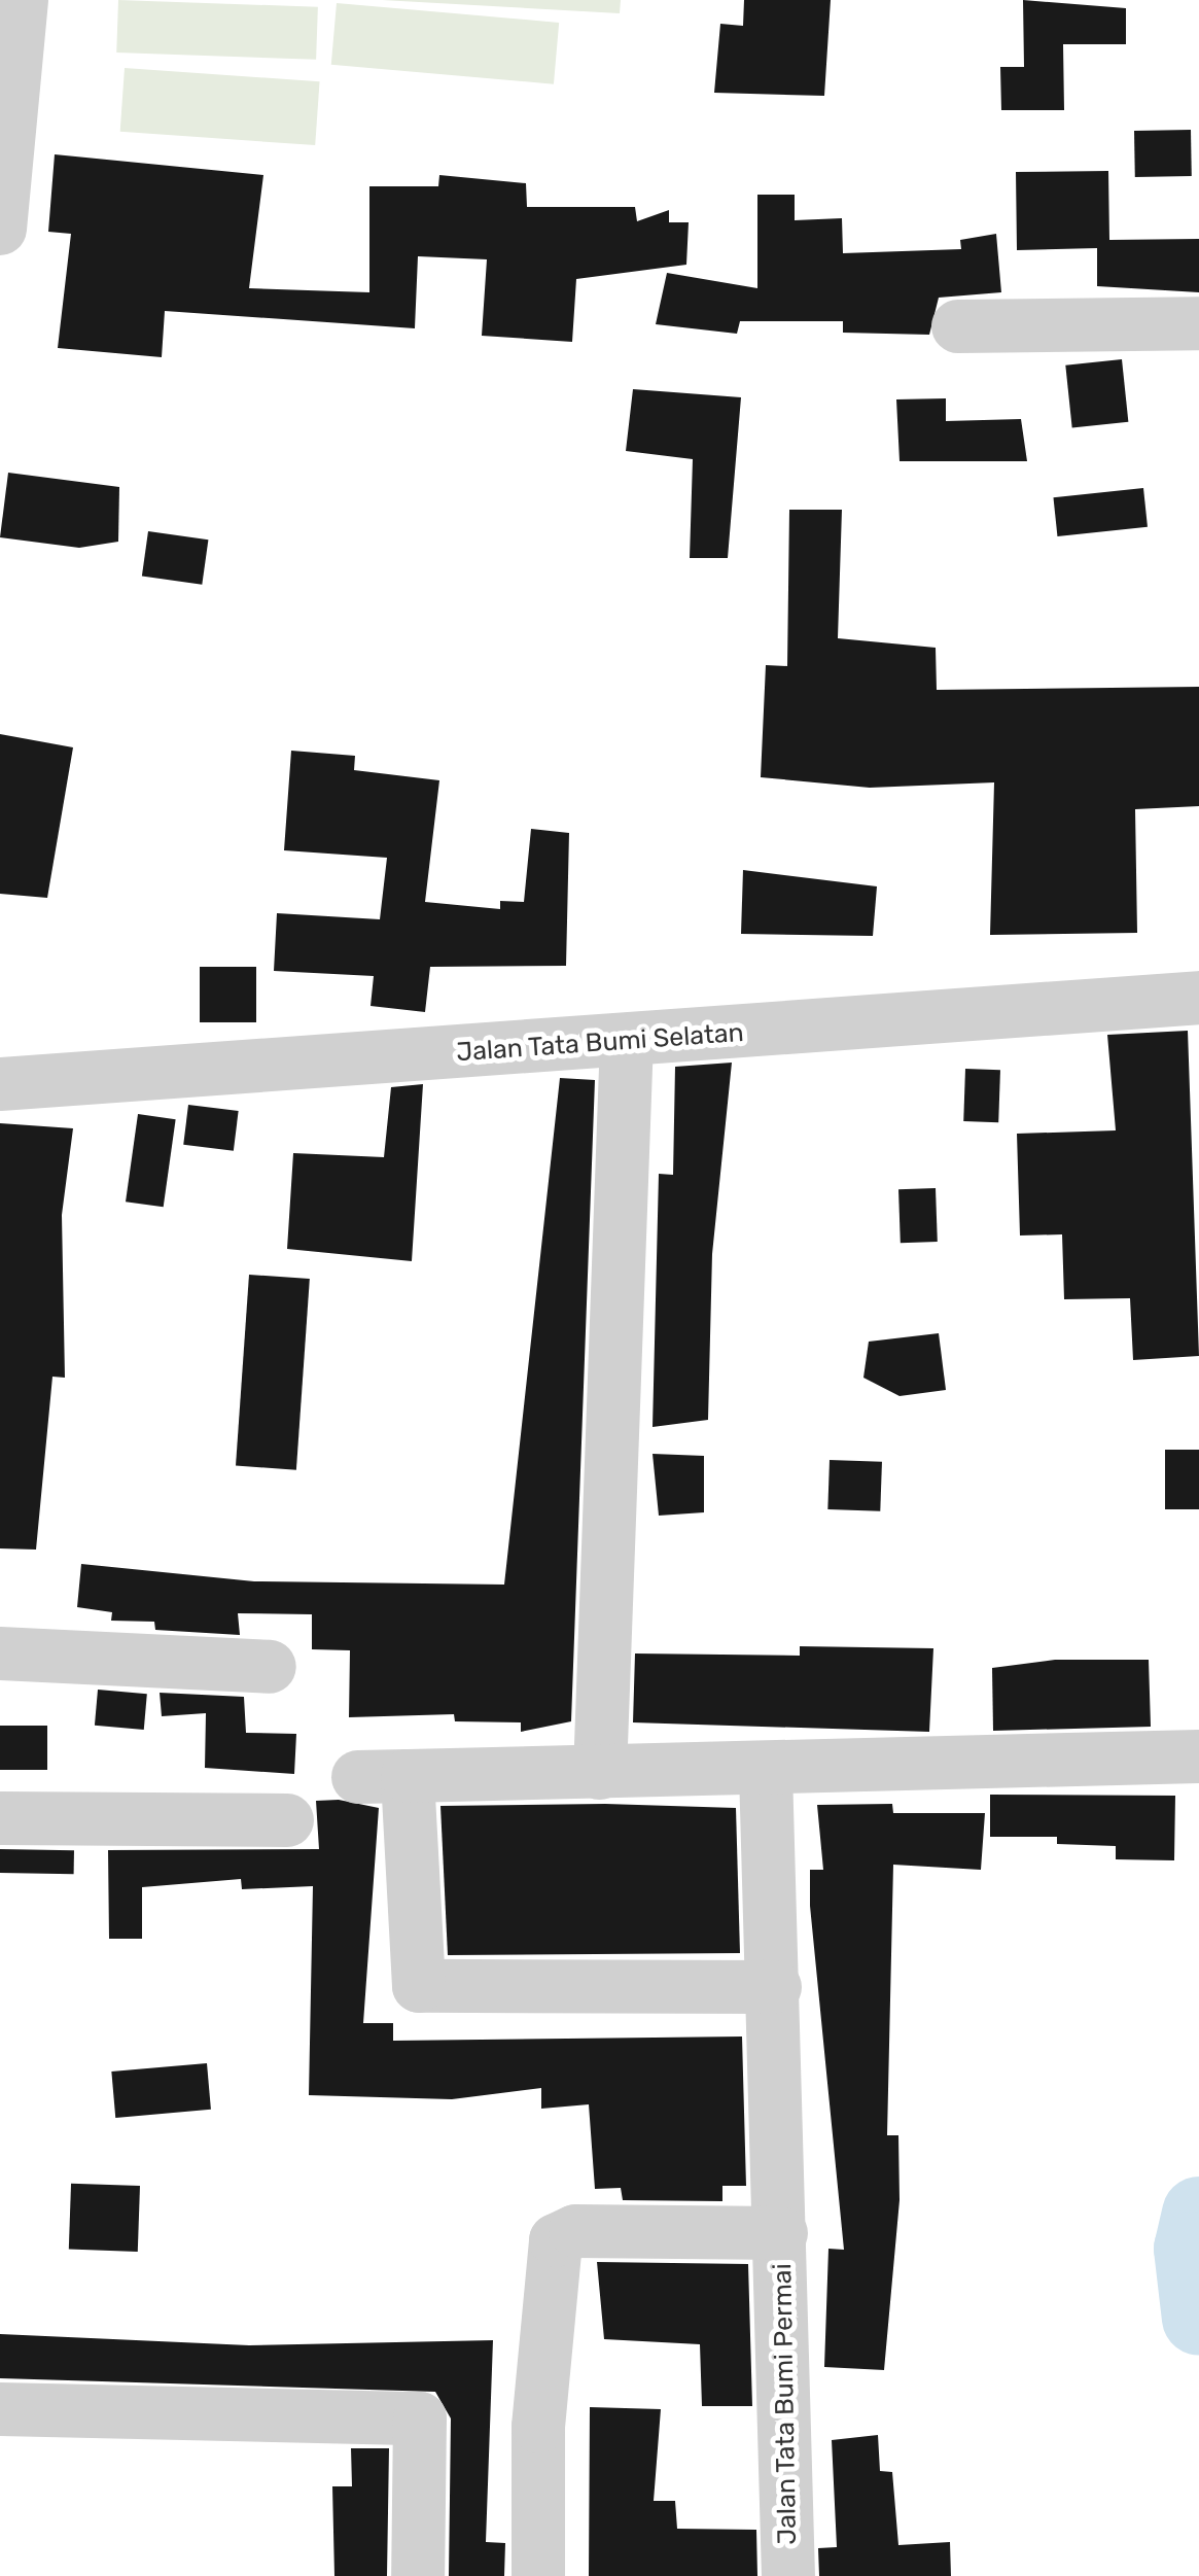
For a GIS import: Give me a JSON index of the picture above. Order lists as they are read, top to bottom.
{
  "streets": {
    "street": ["Jalan Tata Bumi Selatan", "Jalan Tata Bumi Permai"]
  }
}
